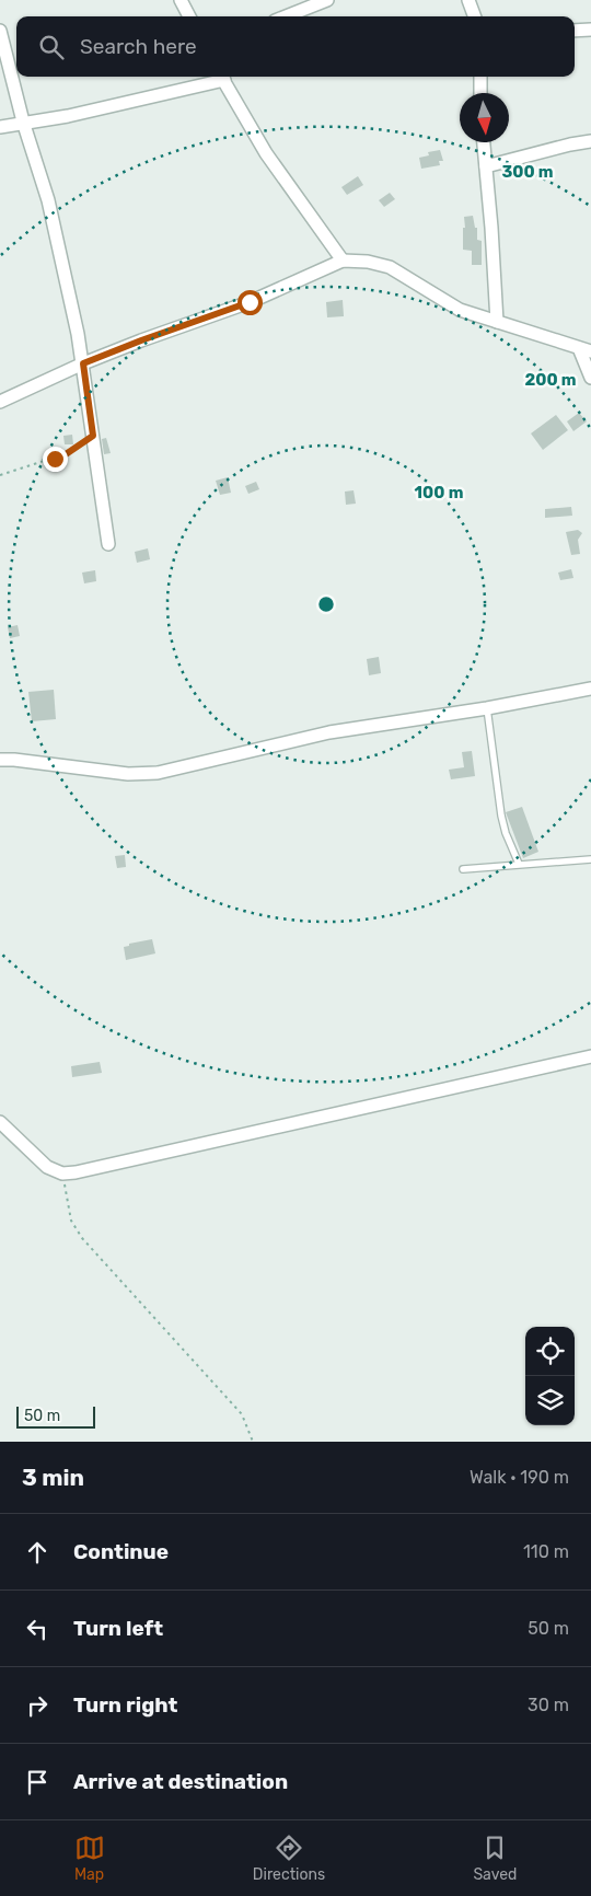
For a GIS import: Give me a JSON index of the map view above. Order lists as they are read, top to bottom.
{
  "scale_bar": "50 m",
  "north": "bottom",
  "page": {
    "search": "Search here",
    "scale": "50 m",
    "heading": ["3 min", "Walk · 190 m"],
    "list": [
      ["Continue", "110 m"],
      ["Turn left", "50 m"],
      ["Turn right", "30 m"],
      "Arrive at destination"
    ],
    "nav": ["Map", "Directions", "Saved"]
  },
  "rings": ["300 m", "200 m", "100 m"]
}
